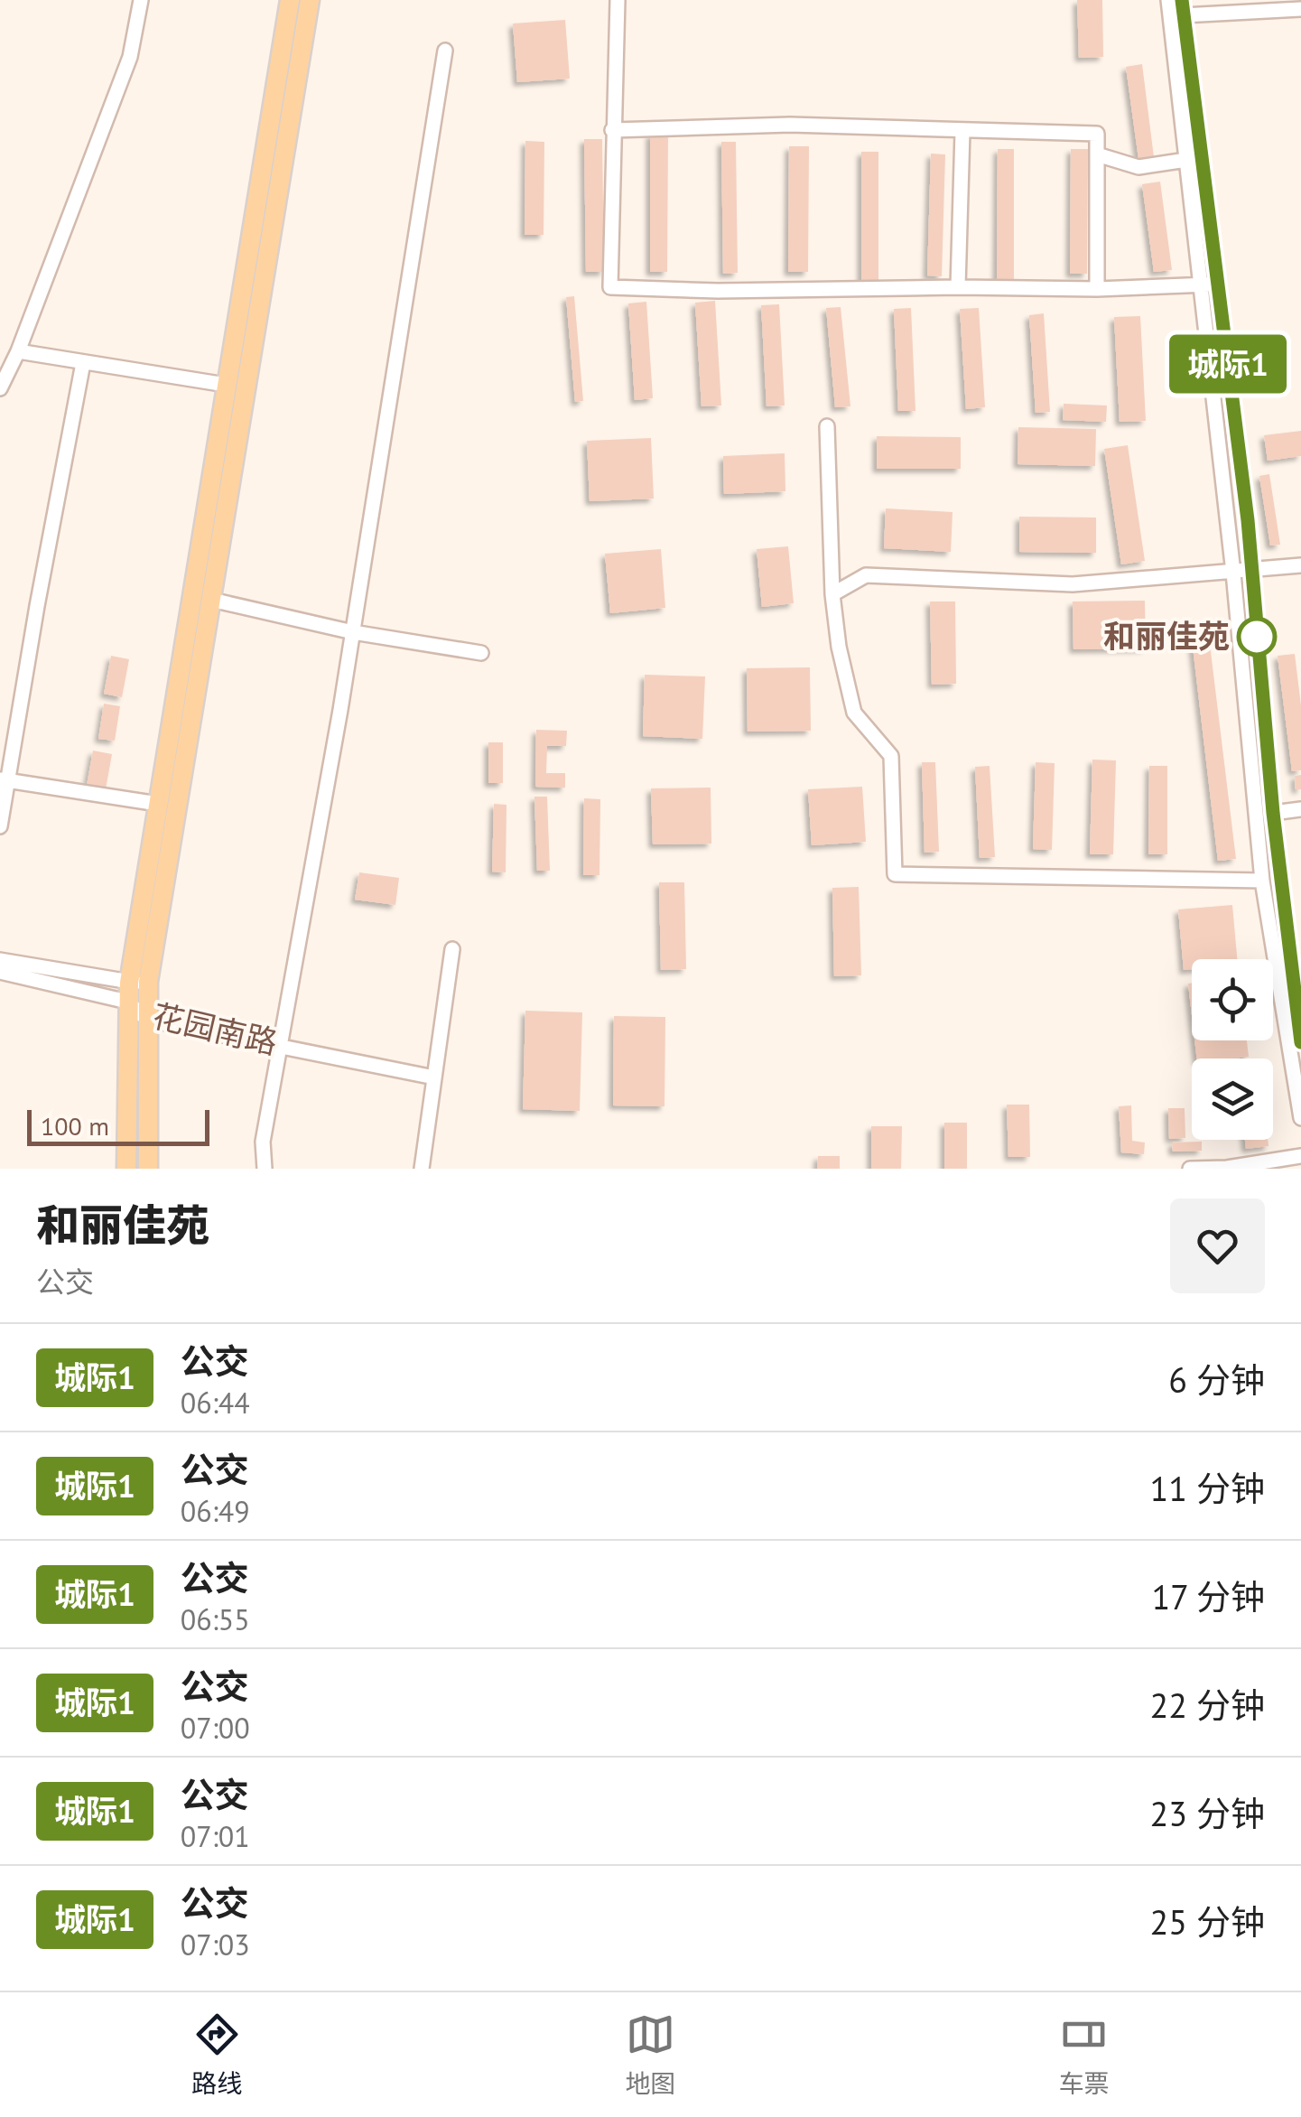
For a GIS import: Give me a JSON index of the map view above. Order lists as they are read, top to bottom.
{
  "streets": {
    "street": ["花园南路"]
  },
  "places": ["和丽佳苑"],
  "lines": ["bus line 城际1"],
  "scale_bar": "100 m",
  "page": {
    "on_map": "城际1",
    "scale": "100 m",
    "heading": ["和丽佳苑", "公交"],
    "list": [
      {
        "mark": "城际1",
        "name": "公交",
        "note": "06:44",
        "value": "6 分钟"
      },
      {
        "mark": "城际1",
        "name": "公交",
        "note": "06:49",
        "value": "11 分钟"
      },
      {
        "mark": "城际1",
        "name": "公交",
        "note": "06:55",
        "value": "17 分钟"
      },
      {
        "mark": "城际1",
        "name": "公交",
        "note": "07:00",
        "value": "22 分钟"
      },
      {
        "mark": "城际1",
        "name": "公交",
        "note": "07:01",
        "value": "23 分钟"
      },
      {
        "mark": "城际1",
        "name": "公交",
        "note": "07:03",
        "value": "25 分钟"
      }
    ],
    "tabs": ["路线", "地图", "车票"]
  }
}
